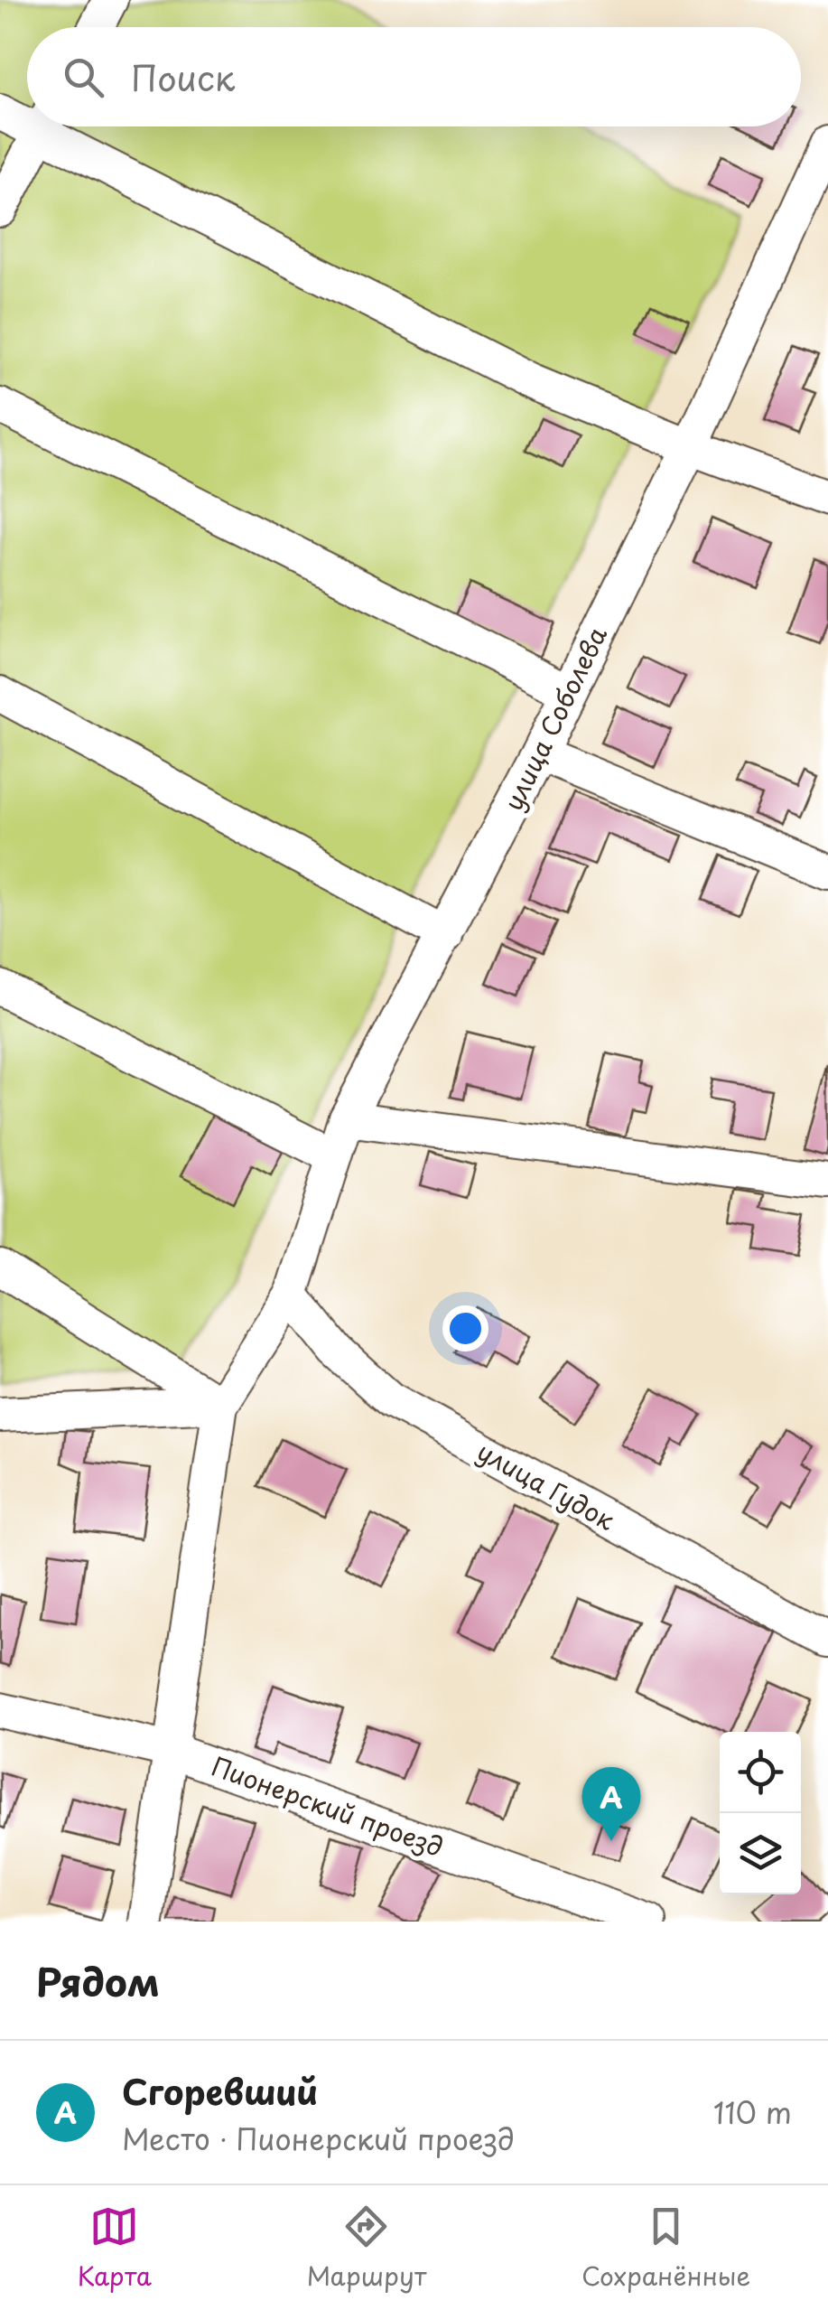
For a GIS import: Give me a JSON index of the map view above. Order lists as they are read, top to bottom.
{
  "streets": {
    "street": ["улица Соболева", "улица Гудок", "Пионерский проезд"]
  },
  "crossings": [
    ["улица Соболева", "улица Гудок"]
  ],
  "page": {
    "search": "Поиск",
    "pins": "A",
    "heading": "Рядом",
    "list": [
      {
        "mark": "A",
        "name": "Сгоревший",
        "note": "Место · Пионерский проезд",
        "value": "110 m"
      }
    ],
    "nav": ["Карта", "Маршрут", "Сохранённые"]
  }
}
